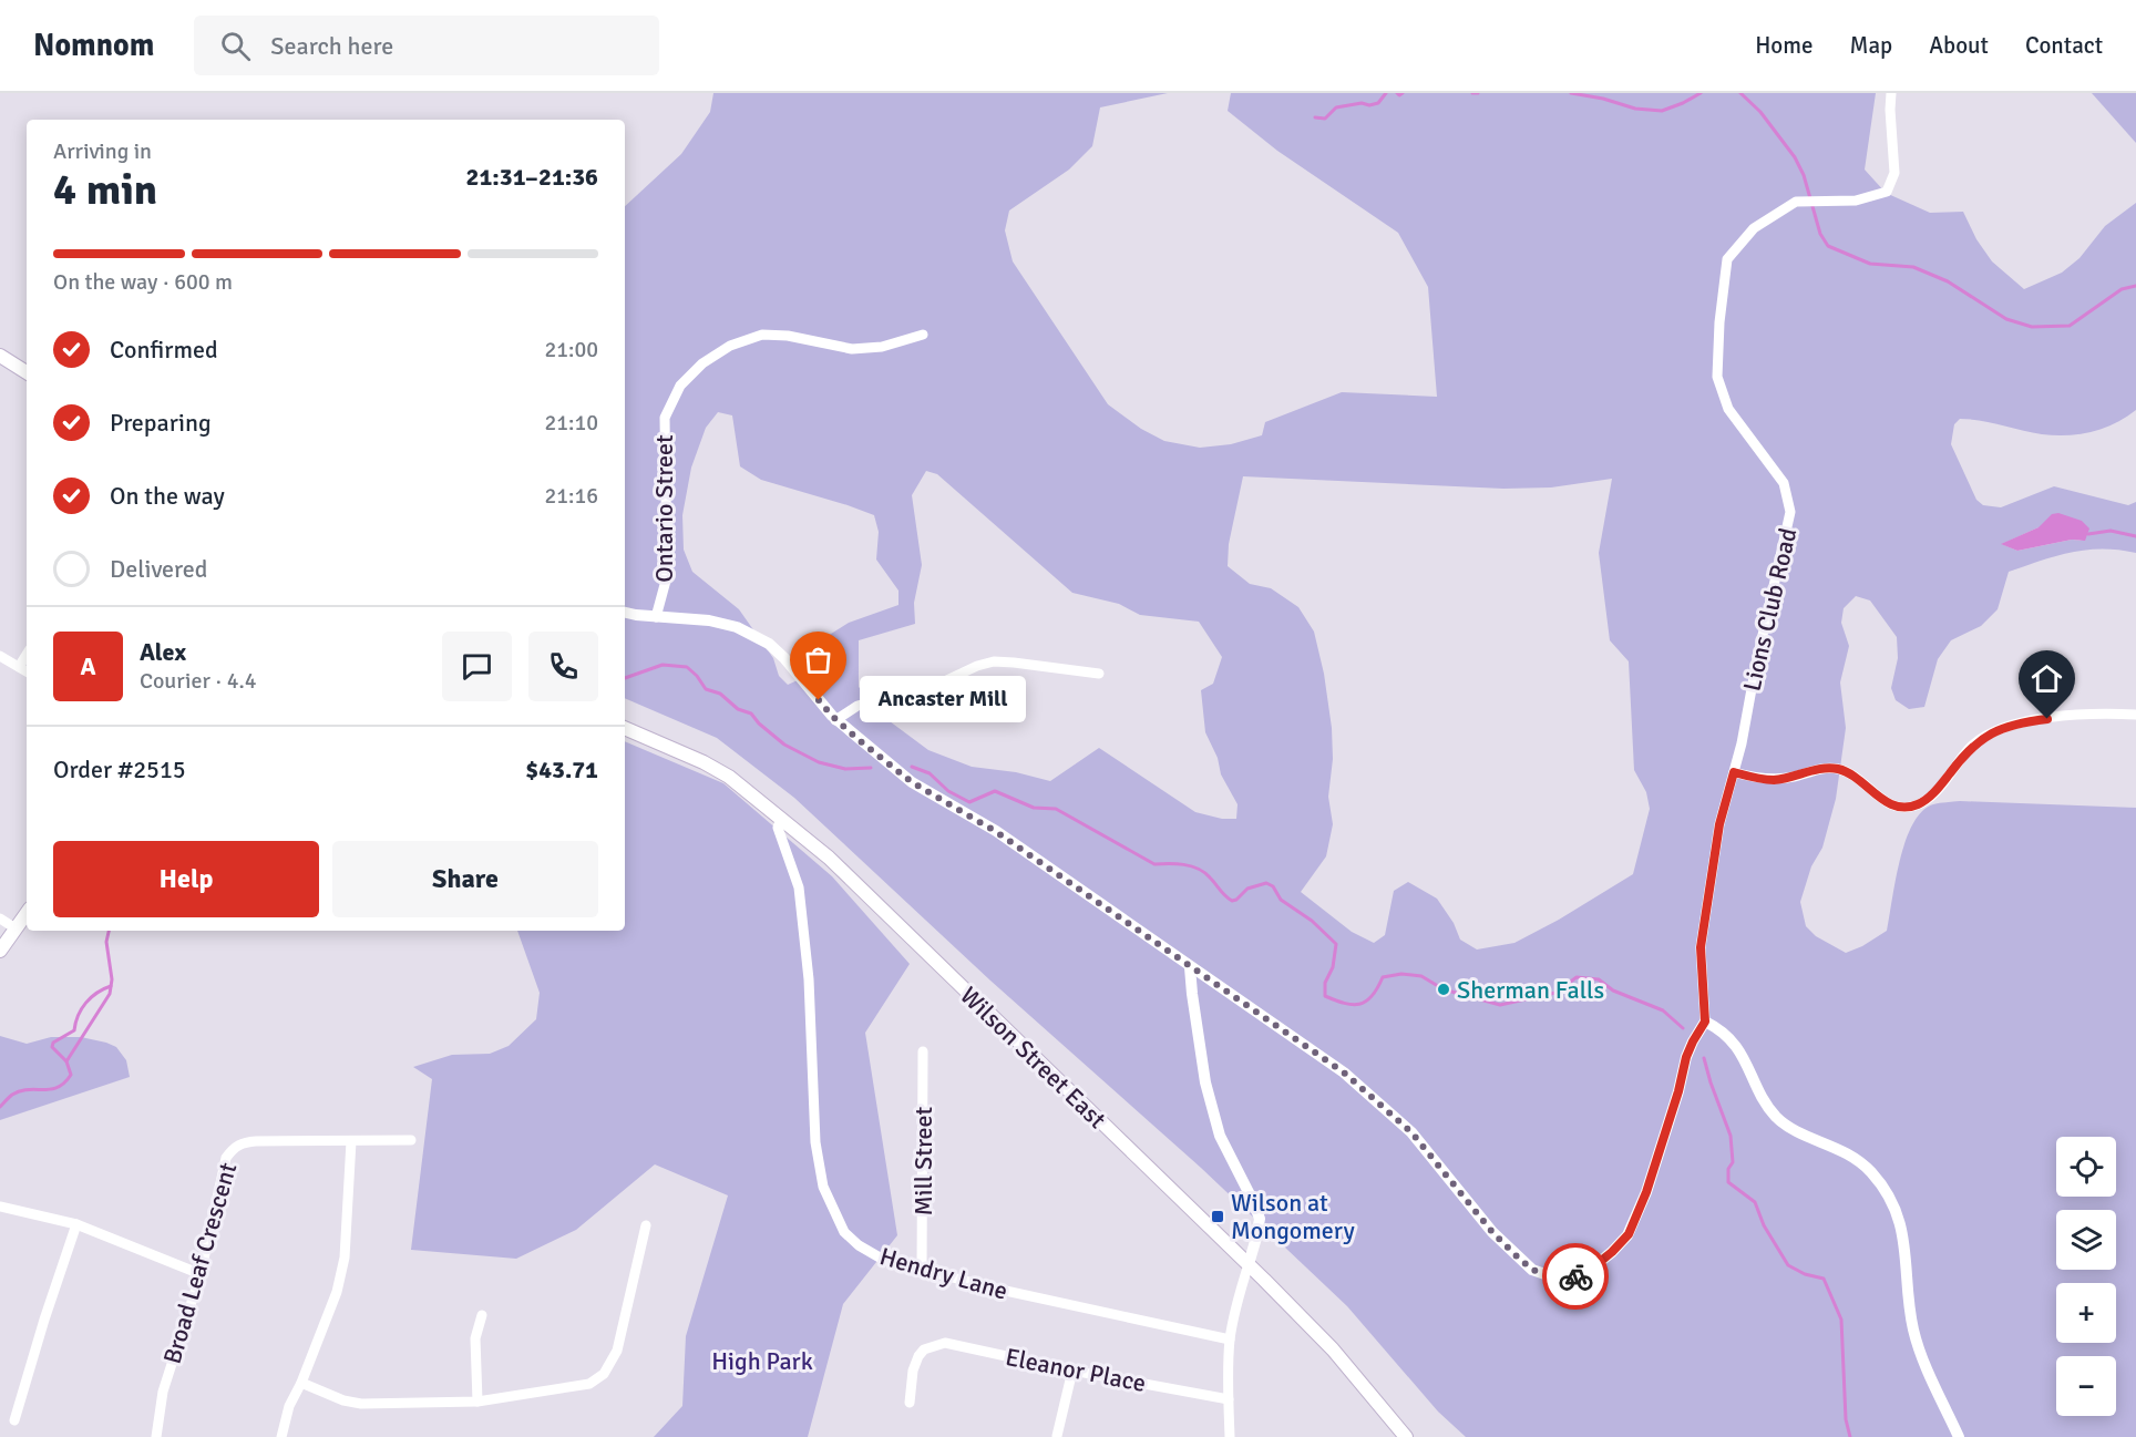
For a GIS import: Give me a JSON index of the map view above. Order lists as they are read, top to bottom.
{
  "streets": {
    "main road": ["Wilson Street East"],
    "street": [
      "Ontario Street",
      "Lions Club Road",
      "Mill Street",
      "Broad Leaf Crescent",
      "Hendry Lane",
      "Eleanor Place"
    ]
  },
  "crossings": [
    ["Wilson Street East", "Hendry Lane"],
    ["Mill Street", "Hendry Lane"]
  ],
  "parks": ["High Park"],
  "places": {
    "other": ["Ancaster Mill", "Sherman Falls"],
    "transit": ["Wilson at Mongomery"]
  },
  "page": {
    "header": "Nomnom",
    "search": "Search here",
    "nav": [
      "Home",
      "Map",
      "About",
      "Contact"
    ],
    "heading": ["4 min", "Arriving in", "21:31–21:36"],
    "panel": [
      "Alex",
      "Courier · 4.4",
      "Order #2515",
      "$43.71"
    ],
    "bar": "On the way · 600 m",
    "list": [
      ["Confirmed", "21:00"],
      ["Preparing", "21:10"],
      ["On the way", "21:16"],
      "Delivered"
    ],
    "round": "A",
    "bubble": "Ancaster Mill",
    "buttons": ["Help", "Share"],
    "map_buttons": ["+", "−"]
  }
}
